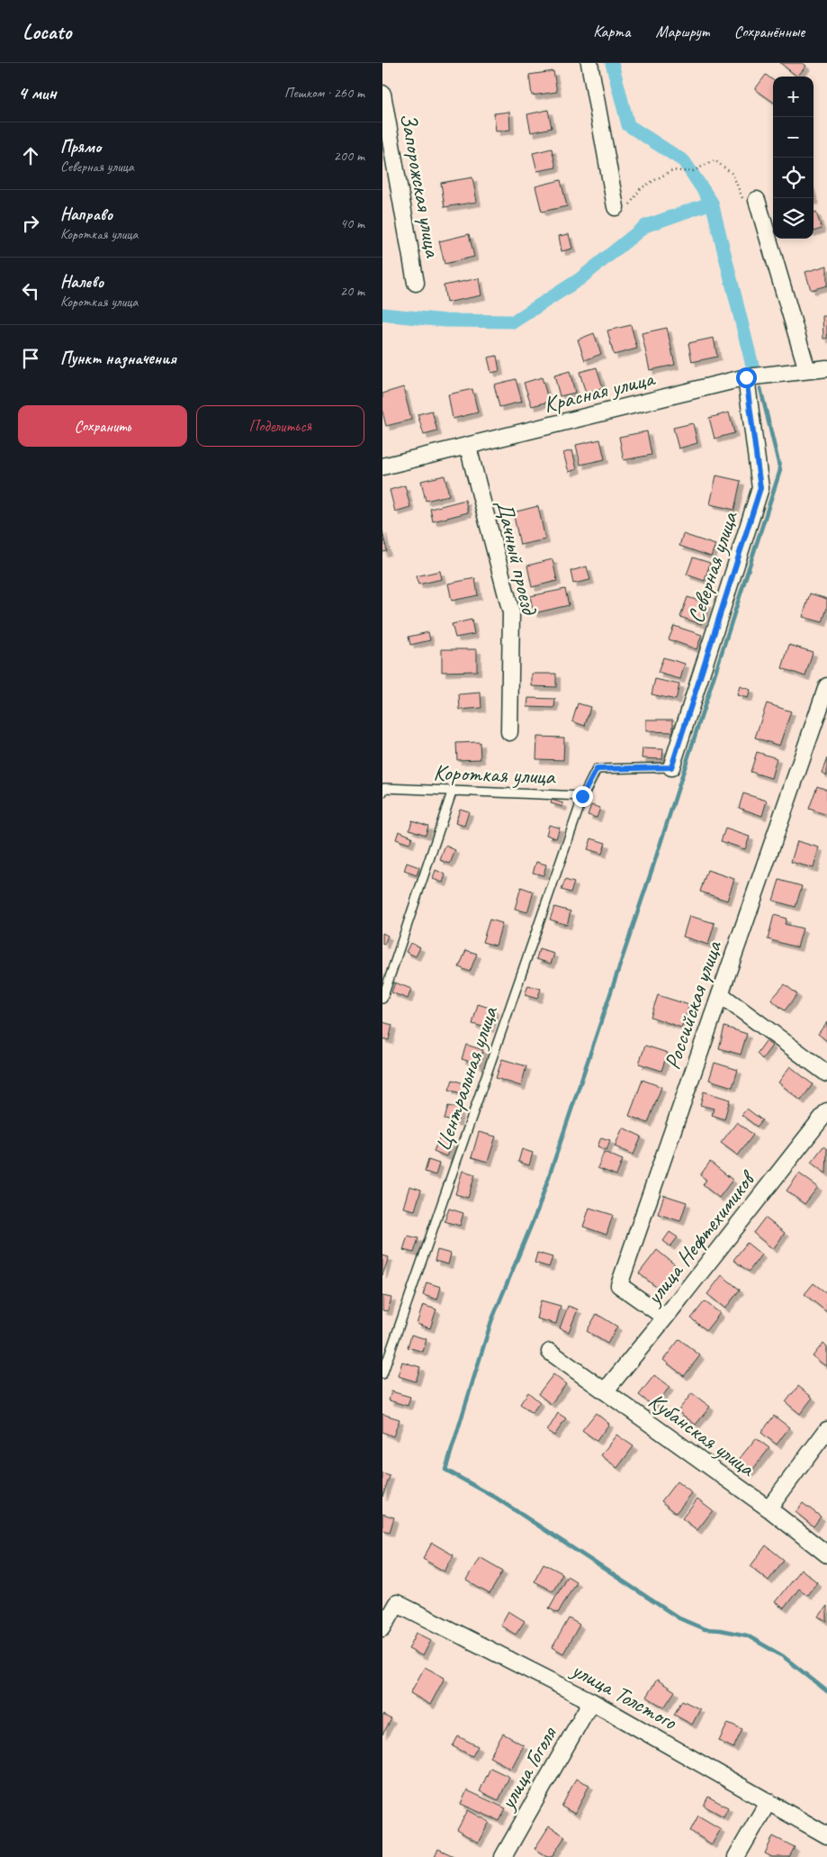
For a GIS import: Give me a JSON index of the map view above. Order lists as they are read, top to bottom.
{
  "streets": {
    "street": [
      "Запорожская улица",
      "Красная улица",
      "Дачный проезд",
      "Северная улица",
      "Российская улица",
      "улица Нефтехимиков",
      "Кубанская улица",
      "улица Толстого",
      "улица Гоголя"
    ],
    "lane": ["Короткая улица", "Центральная улица"]
  },
  "crossings": [
    ["Красная улица", "Дачный проезд"],
    ["Красная улица", "Северная улица"],
    ["Северная улица", "Короткая улица"],
    ["Короткая улица", "Центральная улица"],
    ["Российская улица", "улица Нефтехимиков"],
    ["улица Нефтехимиков", "Кубанская улица"],
    ["улица Толстого", "улица Гоголя"]
  ],
  "page": {
    "header": "Locato",
    "nav": ["Карта", "Маршрут", "Сохранённые"],
    "heading": ["4 мин", "Пешком · 260 m"],
    "map_buttons": ["+", "−"],
    "list": [
      ["Прямо", "Северная улица", "200 m"],
      ["Направо", "Короткая улица", "40 m"],
      ["Налево", "Короткая улица", "20 m"],
      "Пункт назначения"
    ],
    "buttons": ["Сохранить", "Поделиться"]
  }
}
